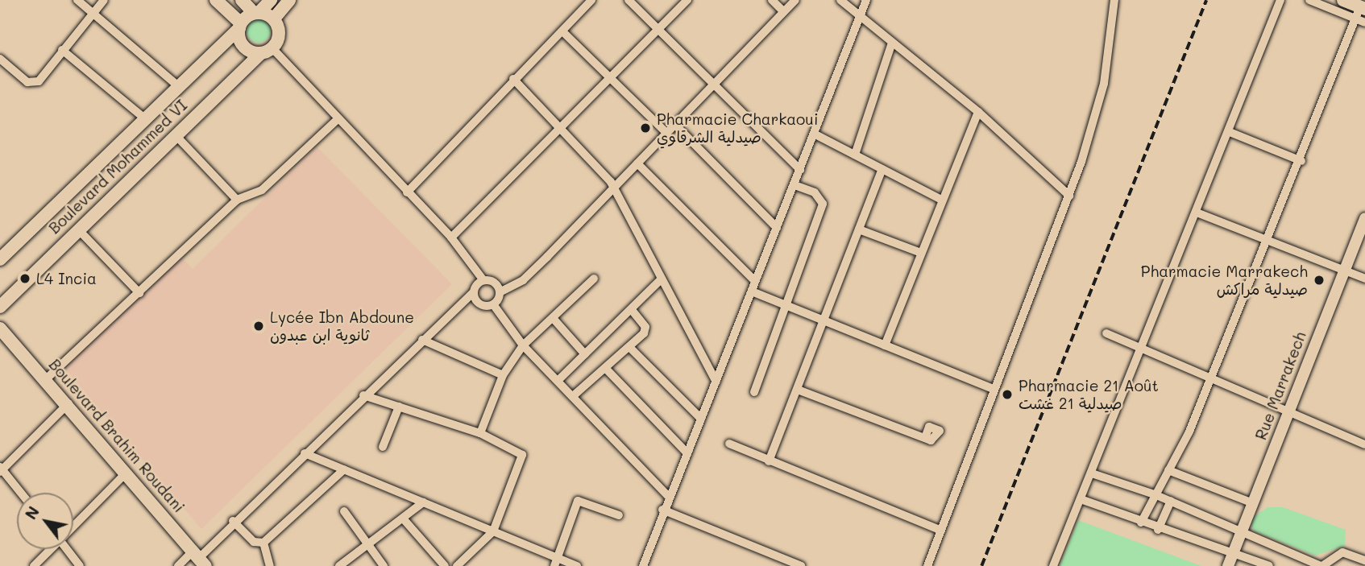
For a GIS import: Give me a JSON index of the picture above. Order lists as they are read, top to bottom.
{
  "streets": {
    "main road": ["Boulevard Mohammed VI", "Boulevard Brahim Roudani"],
    "street": ["Rue Marrakech"]
  },
  "places": [
    "Pharmacie Charkaoui صيدلية الشرقاوي",
    "L4 Incia",
    "Pharmacie Marrakech صيدلية مراكش",
    "Lycée Ibn Abdoune ثانوية ابن عبدون",
    "Pharmacie 21 Août صيدلية 21 غشت"
  ],
  "north": "top left"
}
